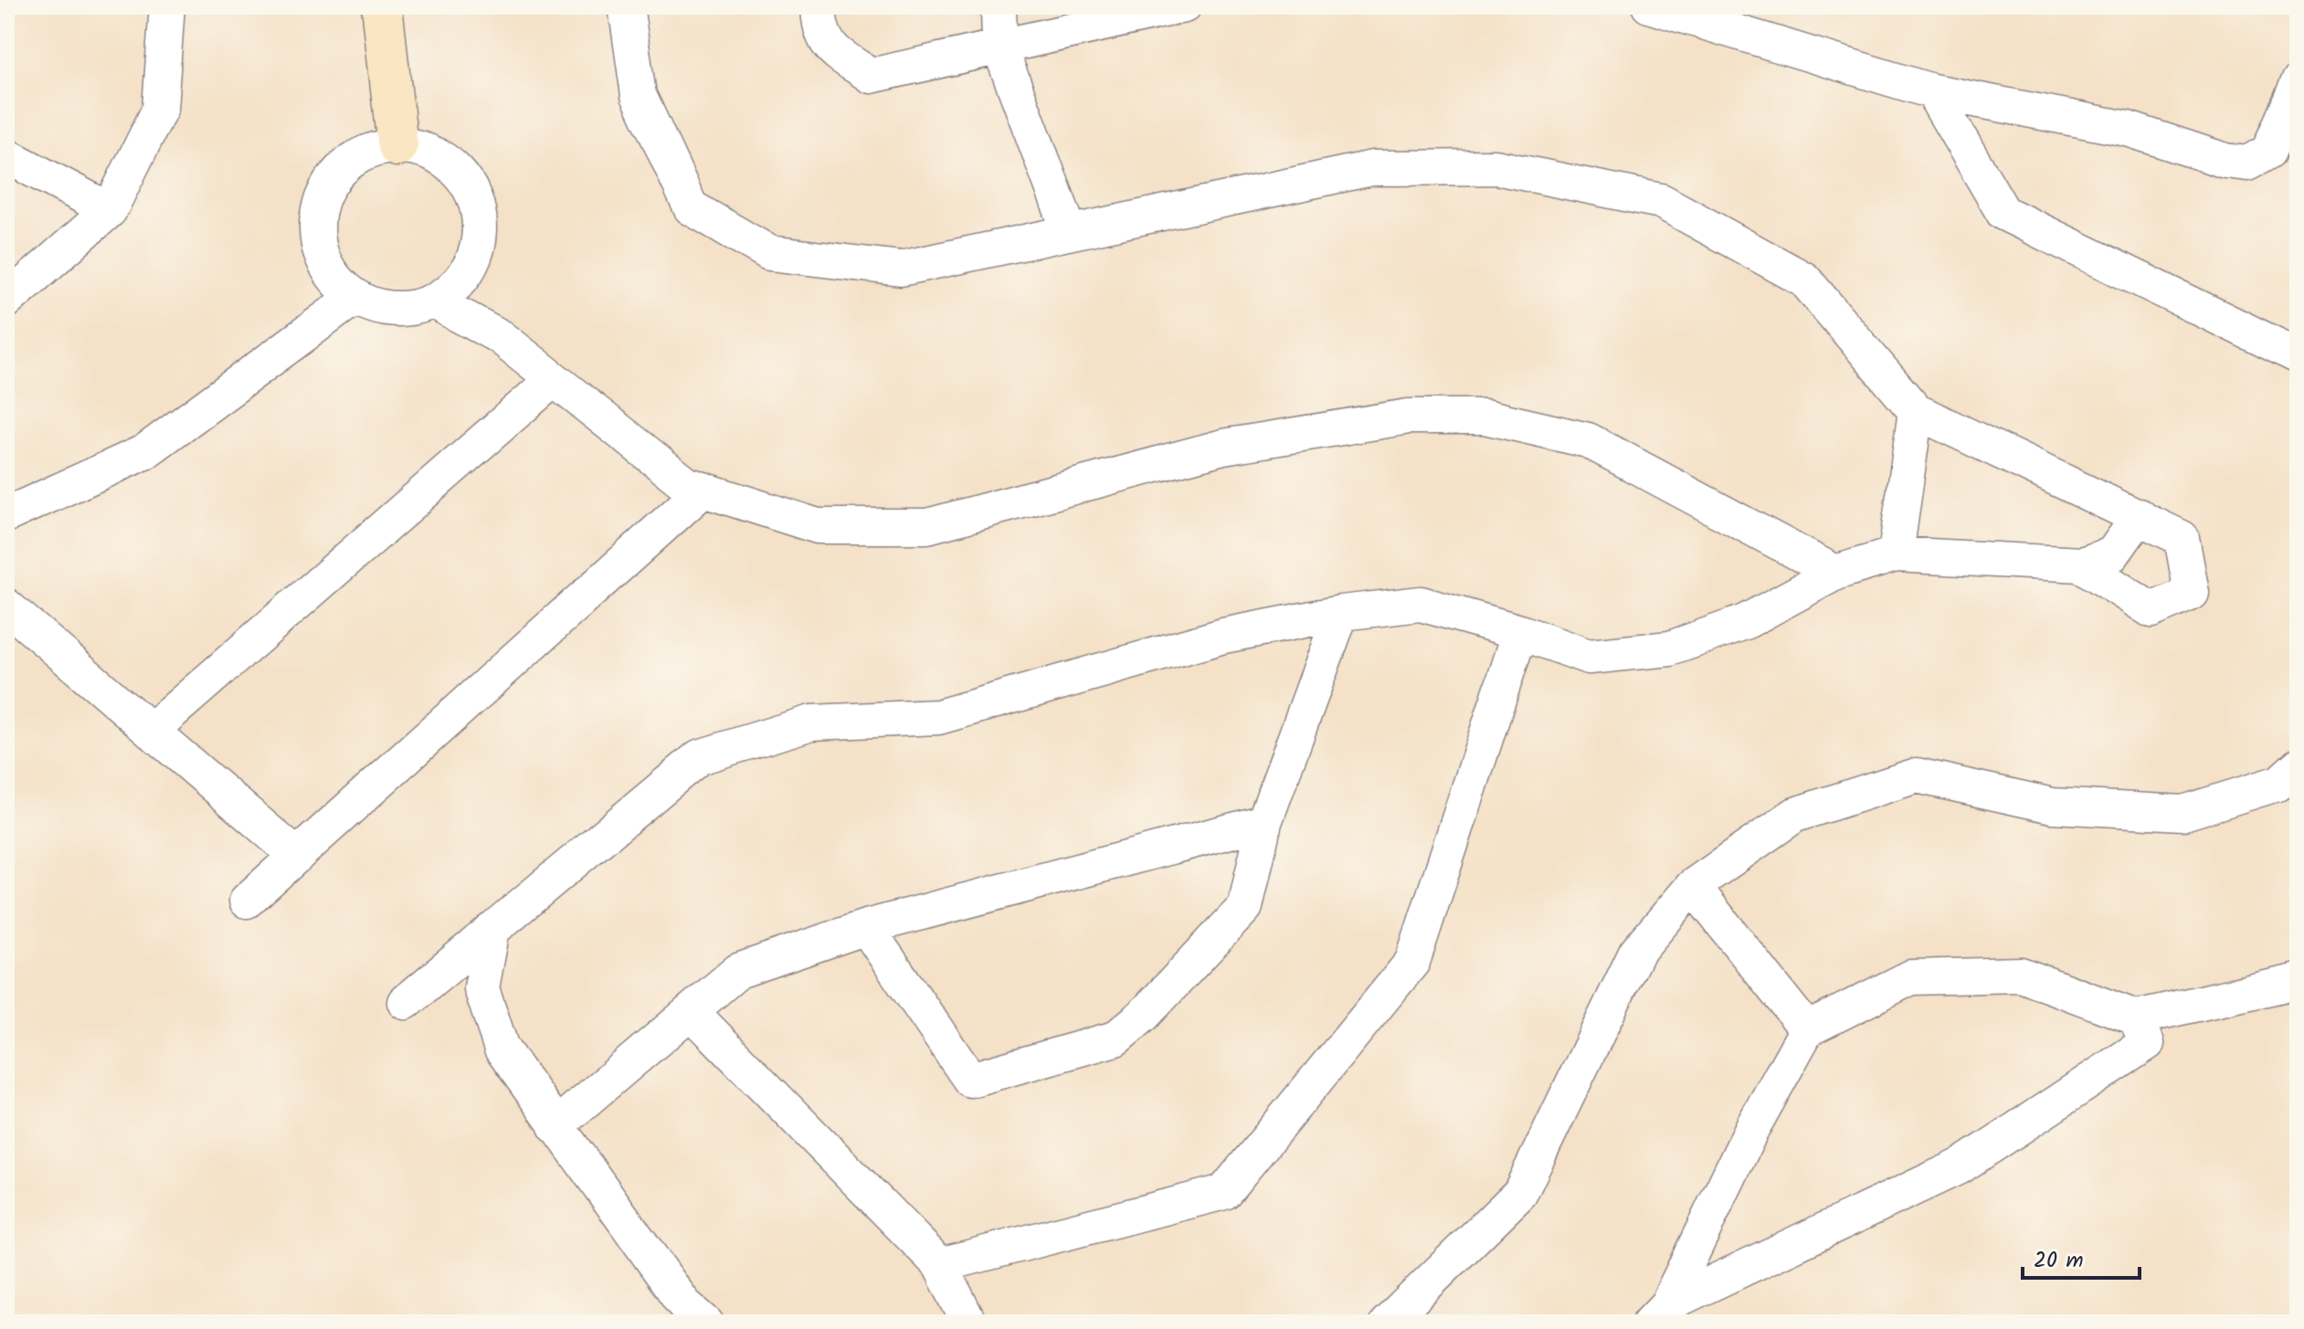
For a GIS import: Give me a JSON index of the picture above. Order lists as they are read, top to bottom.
{
  "scale_bar": "20 m"
}
